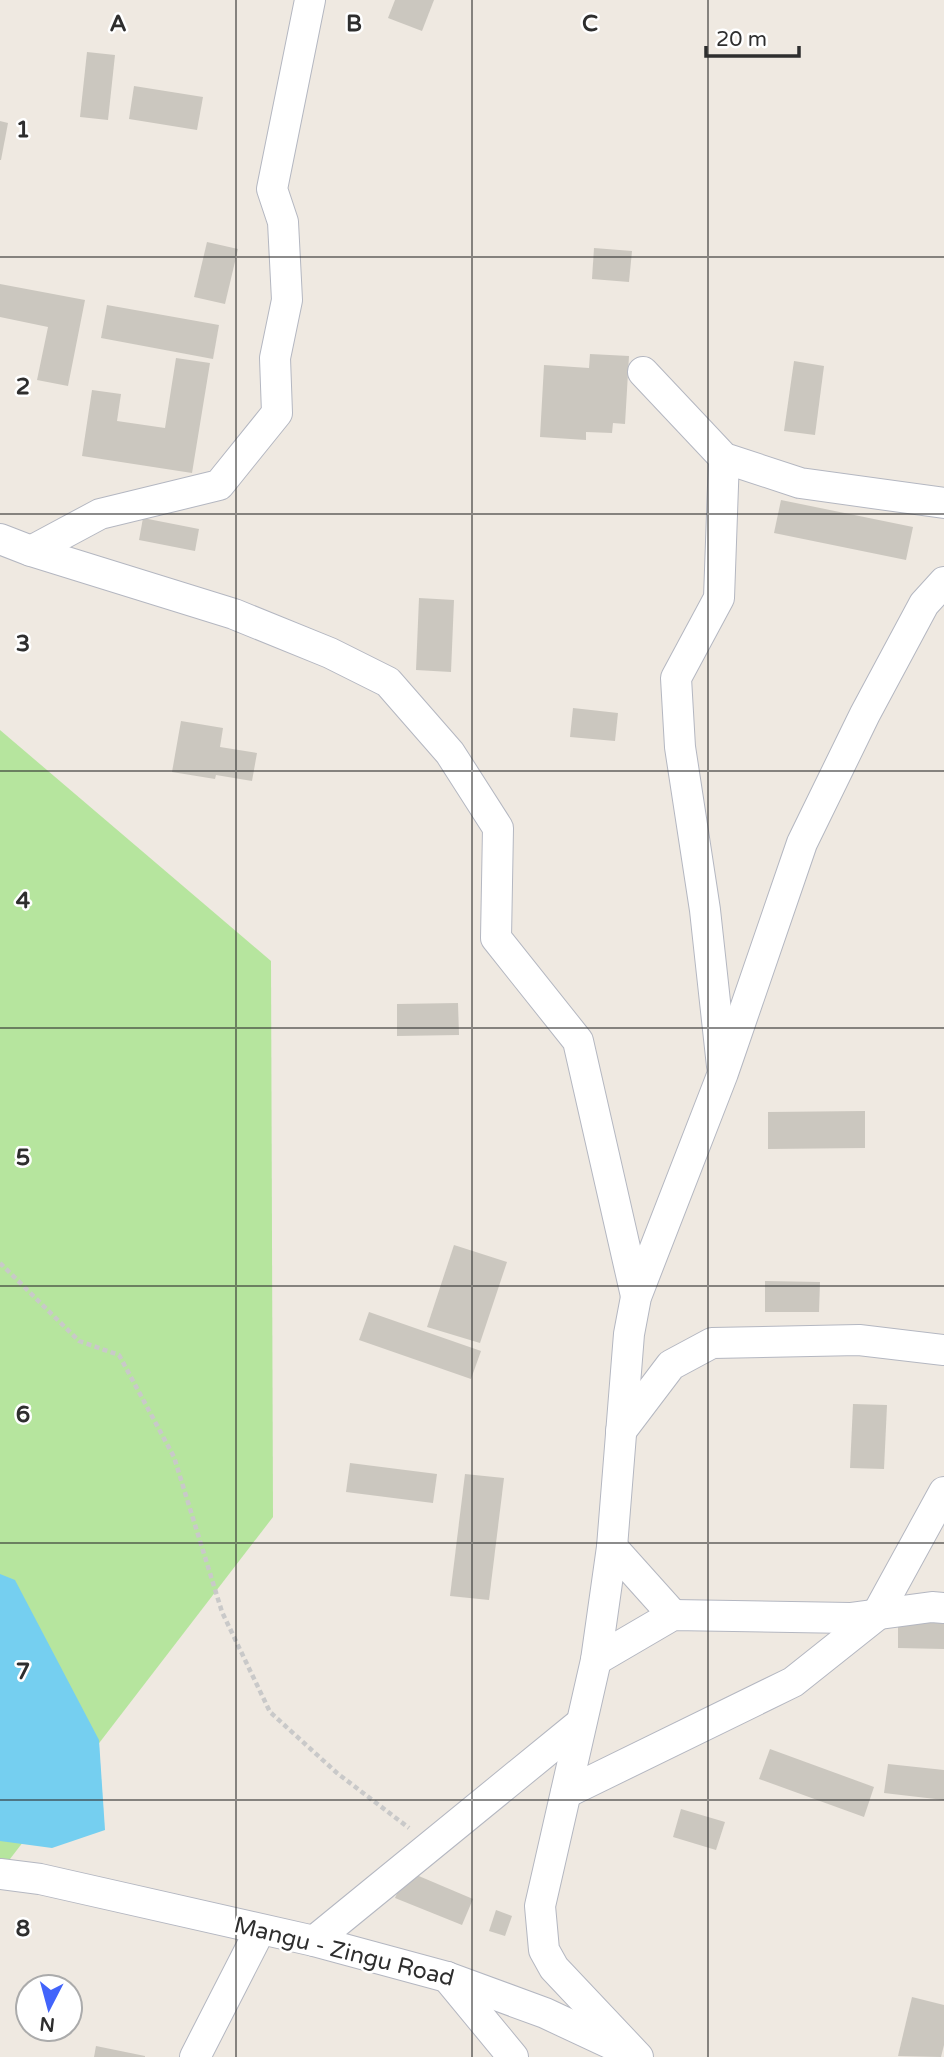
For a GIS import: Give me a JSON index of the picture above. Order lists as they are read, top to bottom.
{
  "streets": {
    "street": ["Mangu - Zingu Road"]
  },
  "scale_bar": "20 m",
  "north": "bottom",
  "grid": {
    "columns": ["A", "B", "C"],
    "rows": [
      "1",
      "2",
      "3",
      "4",
      "5",
      "6",
      "7",
      "8"
    ]
  }
}
